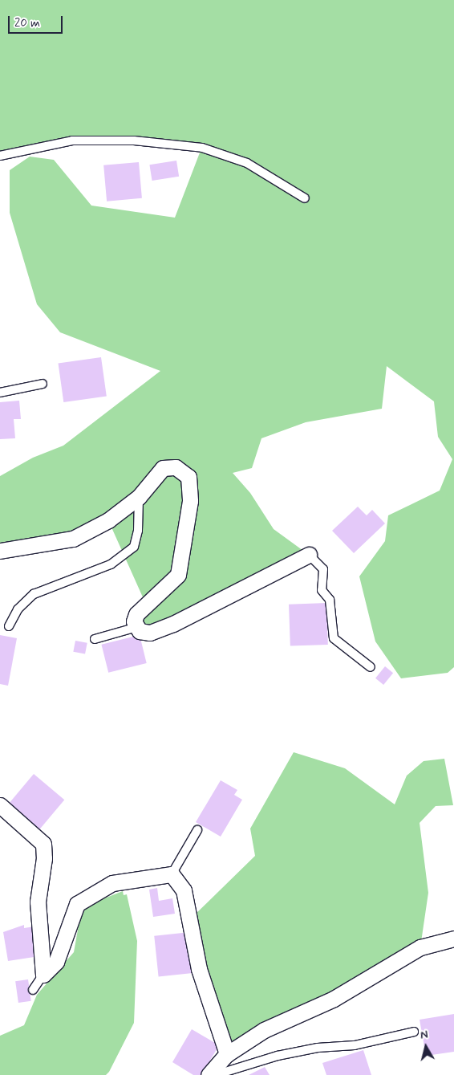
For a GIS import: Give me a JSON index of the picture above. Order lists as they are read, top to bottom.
{
  "scale_bar": "20 m",
  "north": "top"
}
